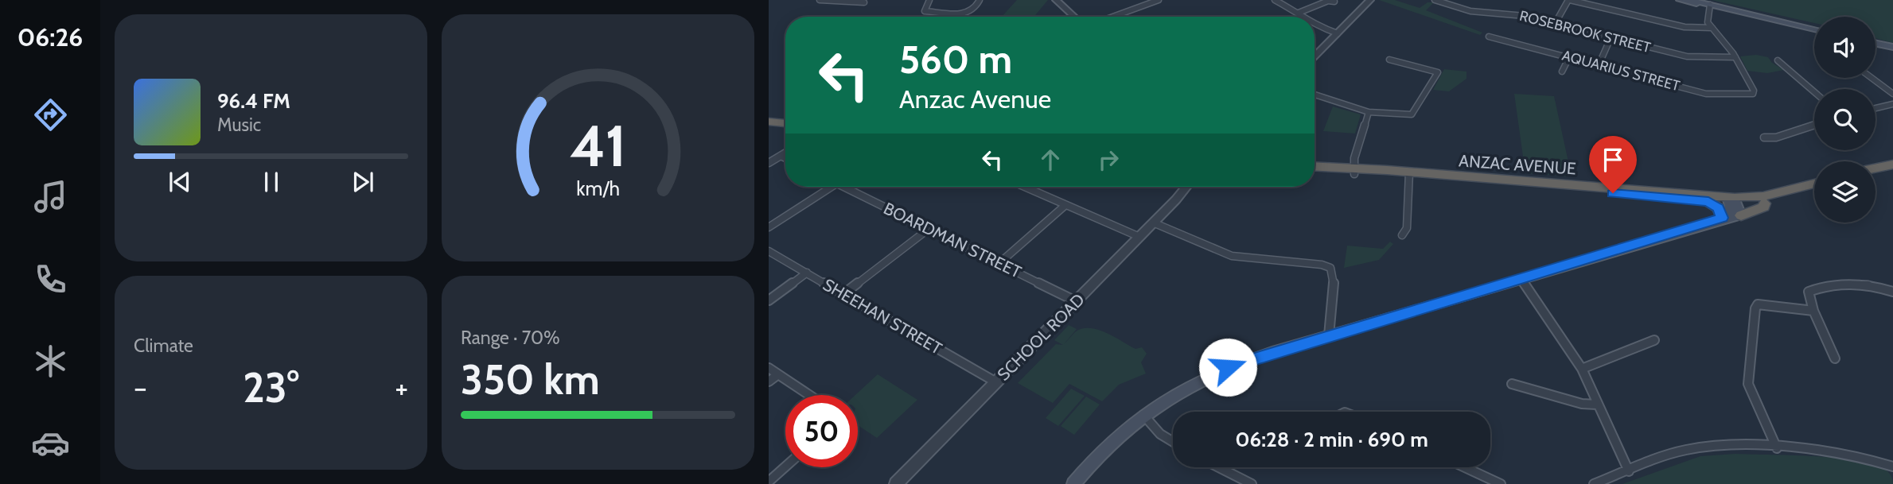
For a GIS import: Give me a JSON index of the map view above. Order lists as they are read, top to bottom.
{
  "streets": {
    "highway": ["ANZAC AVENUE"],
    "street": [
      "ROSEBROOK STREET",
      "AQUARIUS STREET",
      "BOARDMAN STREET",
      "SHEEHAN STREET",
      "SCHOOL ROAD"
    ]
  },
  "crossings": [
    ["ROSEBROOK STREET", "AQUARIUS STREET"],
    ["BOARDMAN STREET", "SCHOOL ROAD"],
    ["SHEEHAN STREET", "SCHOOL ROAD"]
  ],
  "page": {
    "tabs": "06:26",
    "turn": ["560 m", "Anzac Avenue"],
    "song": ["96.4 FM", "Music"],
    "tile": [
      "Climate",
      ["Range · 70%", "350 km"]
    ],
    "heat": ["−", "23°", "+"],
    "limit": "50",
    "trip": "06:28 · 2 min · 690 m",
    "gauge": ["41", "km/h"]
  }
}
